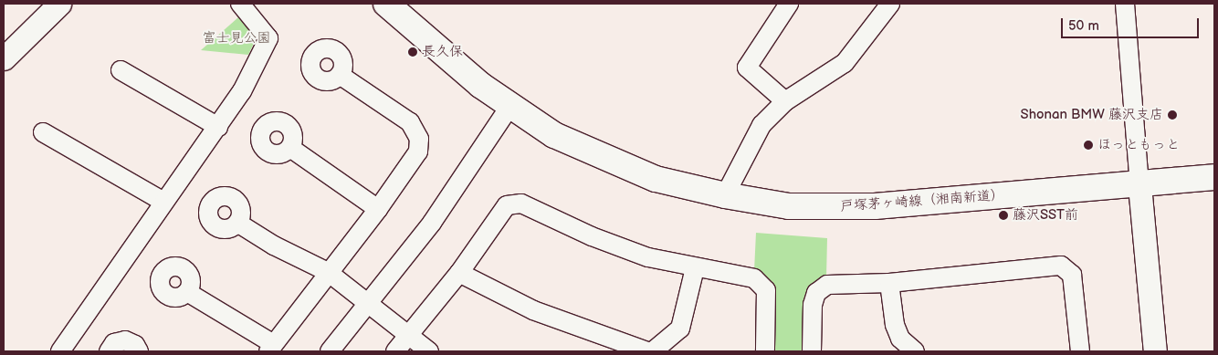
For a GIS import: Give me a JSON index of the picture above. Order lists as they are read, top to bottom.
{
  "streets": {
    "main road": ["戸塚茅ヶ崎線（湘南新道）"]
  },
  "parks": ["富士見公園"],
  "places": [
    "長久保",
    "Shonan BMW 藤沢支店",
    "ほっともっと",
    "藤沢SST前"
  ],
  "scale_bar": "50 m"
}
